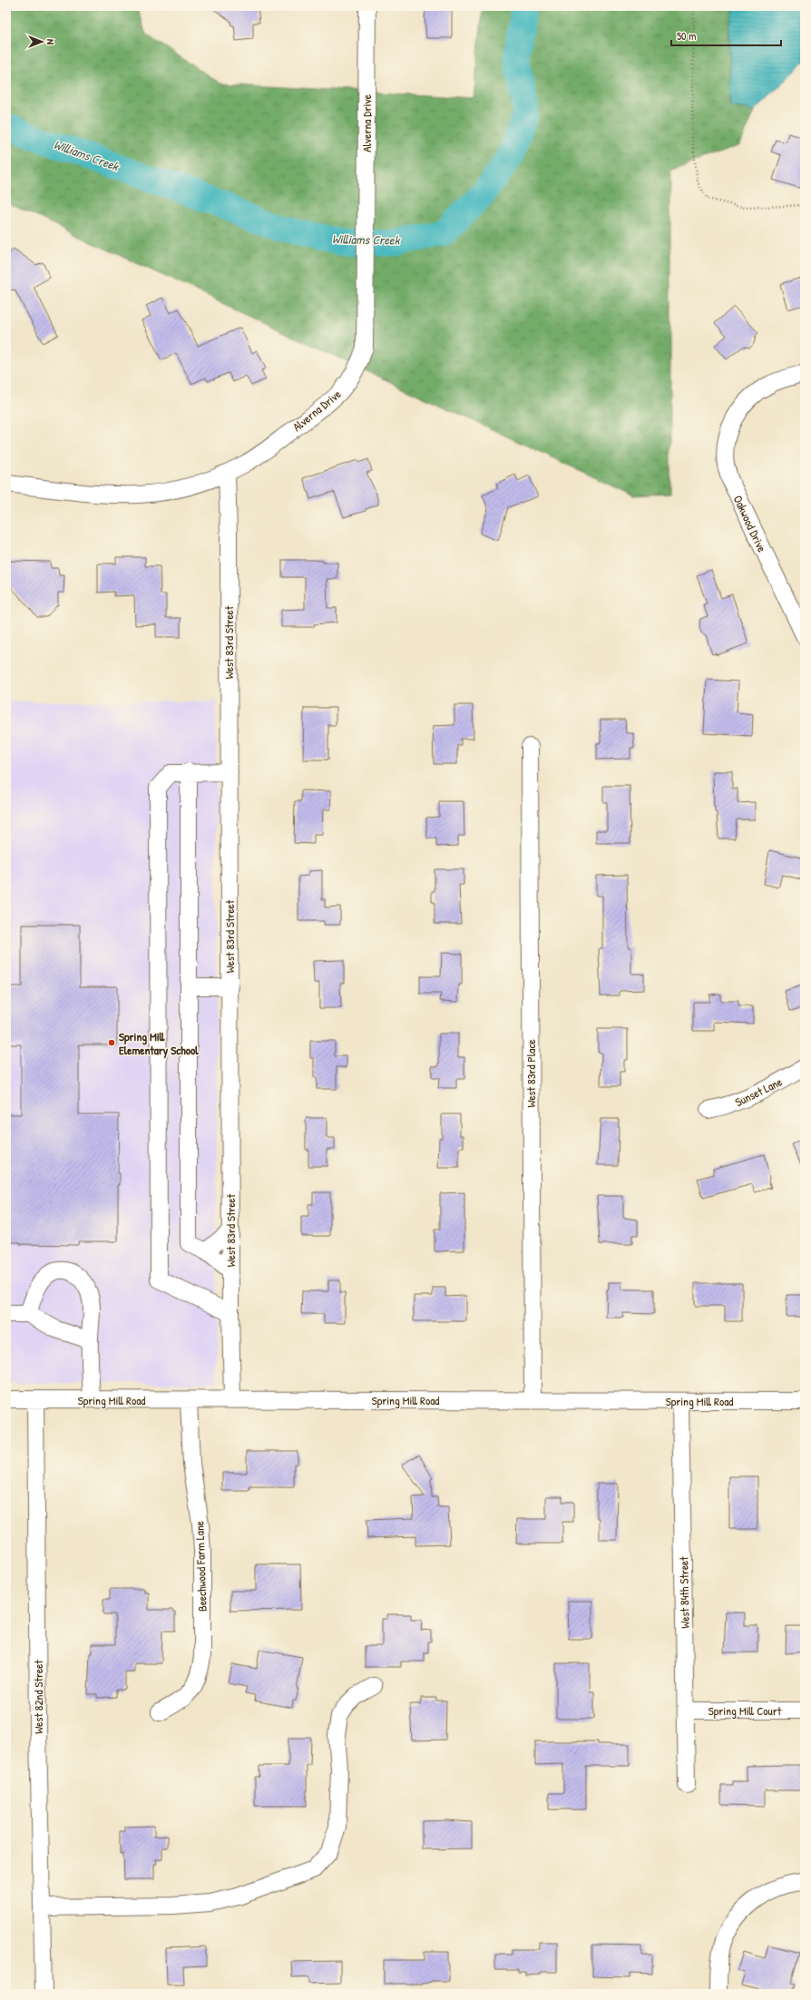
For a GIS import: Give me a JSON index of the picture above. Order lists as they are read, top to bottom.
{
  "streets": {
    "street": [
      "Alverna Drive",
      "Oakwood Drive",
      "West 83rd Street",
      "West 83rd Place",
      "Sunset Lane",
      "Spring Mill Road",
      "Beechwood Farm Lane",
      "West 84th Street",
      "West 82nd Street",
      "Spring Mill Court"
    ]
  },
  "crossings": [
    ["Alverna Drive", "West 83rd Street"],
    ["West 83rd Street", "Spring Mill Road"],
    ["West 83rd Place", "Spring Mill Road"],
    ["Spring Mill Road", "Beechwood Farm Lane"],
    ["Spring Mill Road", "West 84th Street"],
    ["Spring Mill Road", "West 82nd Street"],
    ["West 84th Street", "Spring Mill Court"]
  ],
  "water": ["Williams Creek"],
  "places": ["Spring Mill Elementary School"],
  "scale_bar": "50 m",
  "north": "right"
}
